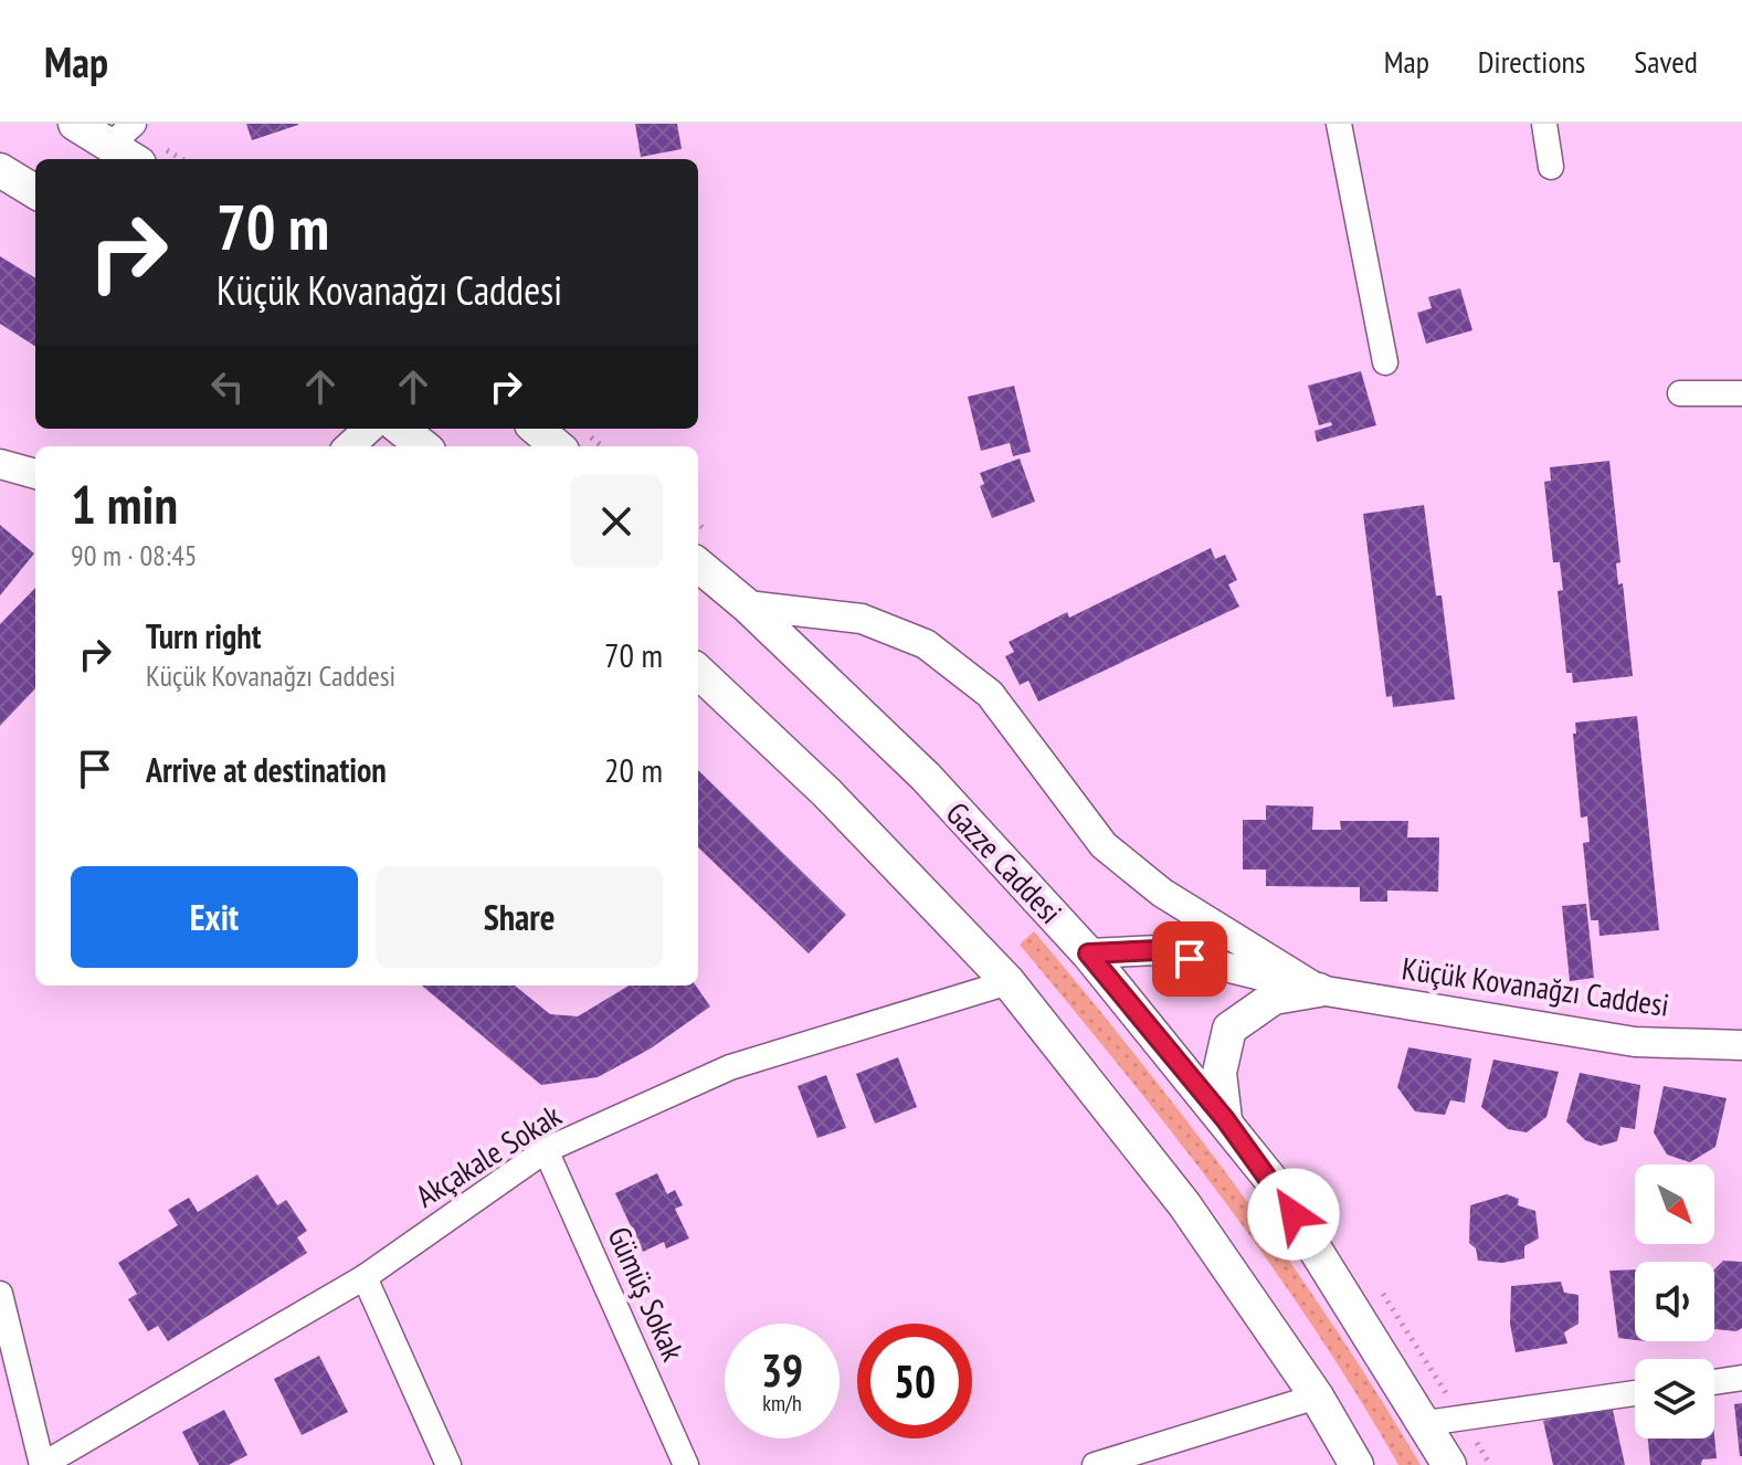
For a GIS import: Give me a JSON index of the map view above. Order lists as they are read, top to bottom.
{
  "streets": {
    "main road": ["Gazze Caddesi"],
    "street": ["Küçük Kovanağzı Caddesi", "Akçakale Sokak", "Gümüş Sokak"]
  },
  "crossings": [
    ["Gazze Caddesi", "Küçük Kovanağzı Caddesi"],
    ["Akçakale Sokak", "Gümüş Sokak"]
  ],
  "north": "bottom right",
  "page": {
    "header": "Map",
    "nav": ["Map", "Directions", "Saved"],
    "turn": ["70 m", "Küçük Kovanağzı Caddesi"],
    "heading": ["1 min", "90 m · 08:45"],
    "list": [
      {
        "name": "Turn right",
        "note": "Küçük Kovanağzı Caddesi",
        "value": "70 m"
      },
      {
        "name": "Arrive at destination",
        "value": "20 m"
      }
    ],
    "buttons": ["Exit", "Share"],
    "speed": "39 km/h",
    "limit": "50"
  }
}
